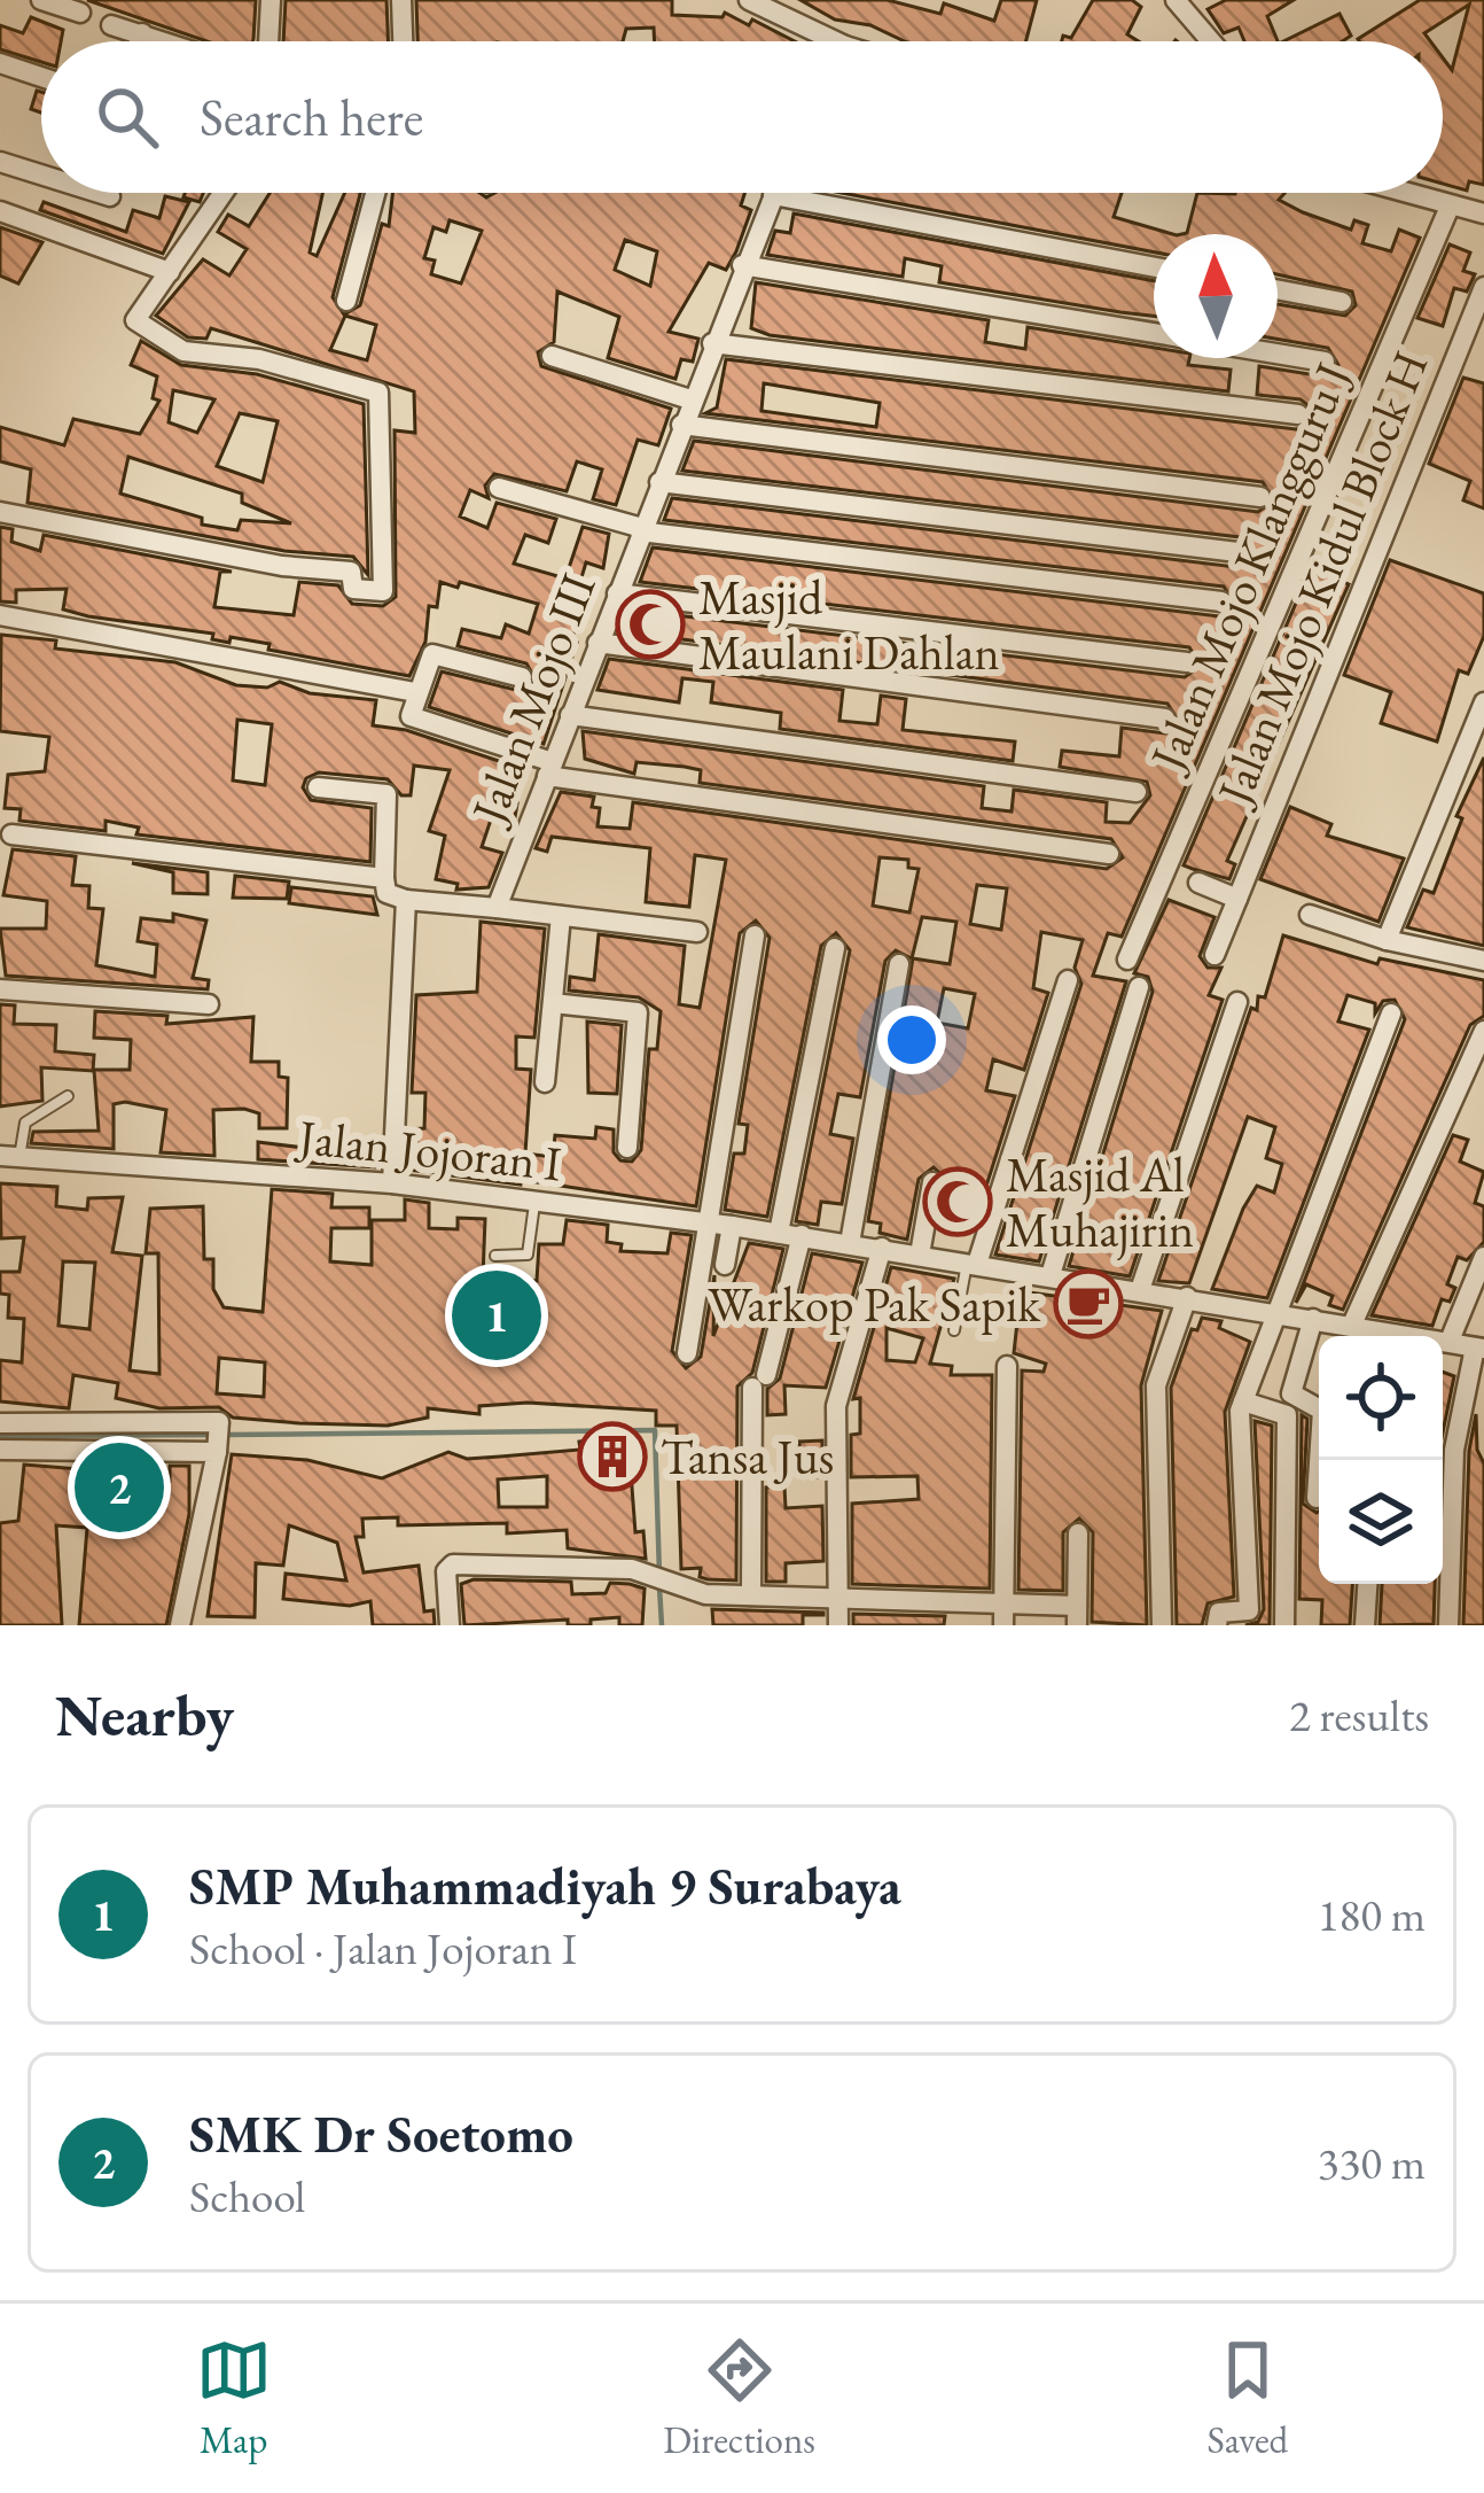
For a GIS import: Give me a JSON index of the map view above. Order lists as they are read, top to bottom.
{
  "streets": {
    "street": [
      "Jalan Mojo Klangguru J",
      "Jalan Mojo Kidul Block H",
      "Jalan Mojo III",
      "Jalan Jojoran I"
    ]
  },
  "places": {
    "mosque": ["Masjid Maulani Dahlan", "Masjid Al Muhajirin"],
    "cafe": ["Warkop Pak Sapik"],
    "building": ["Tansa Jus"]
  },
  "north": "top",
  "page": {
    "search": "Search here",
    "pins": ["1", "2"],
    "heading": ["Nearby", "2 results"],
    "list": [
      {
        "mark": "1",
        "name": "SMP Muhammadiyah 9 Surabaya",
        "note": "School · Jalan Jojoran I",
        "value": "180 m"
      },
      {
        "mark": "2",
        "name": "SMK Dr Soetomo",
        "note": "School",
        "value": "330 m"
      }
    ],
    "nav": ["Map", "Directions", "Saved"]
  }
}
